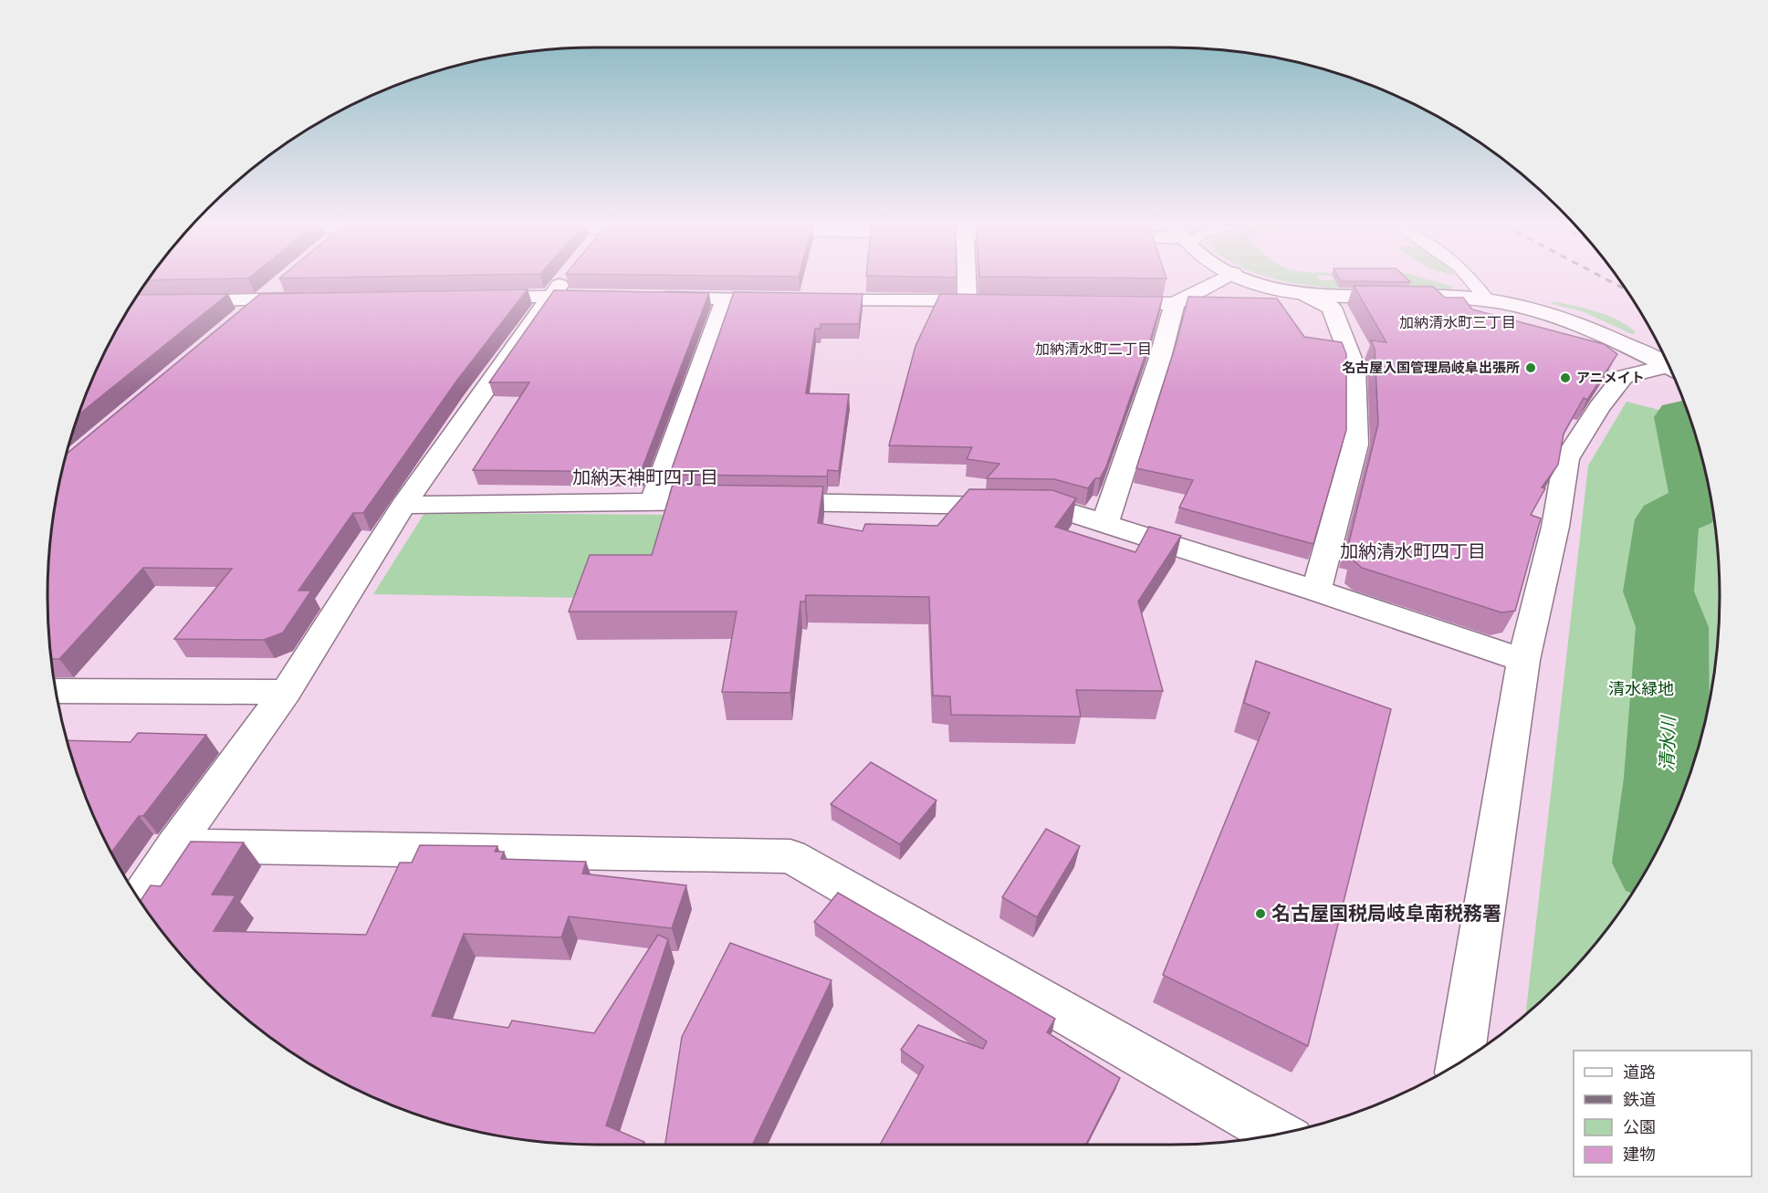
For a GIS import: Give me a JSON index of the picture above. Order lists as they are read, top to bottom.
{
  "districts": [
    "加納清水町三丁目",
    "加納清水町二丁目",
    "加納天神町四丁目",
    "加納清水町四丁目"
  ],
  "water": ["清水川"],
  "parks": ["清水緑地"],
  "places": ["名古屋入国管理局岐阜出張所", "アニメイト", "名古屋国税局岐阜南税務署"],
  "legend": [
    "道路",
    "鉄道",
    "公園",
    "建物"
  ]
}
